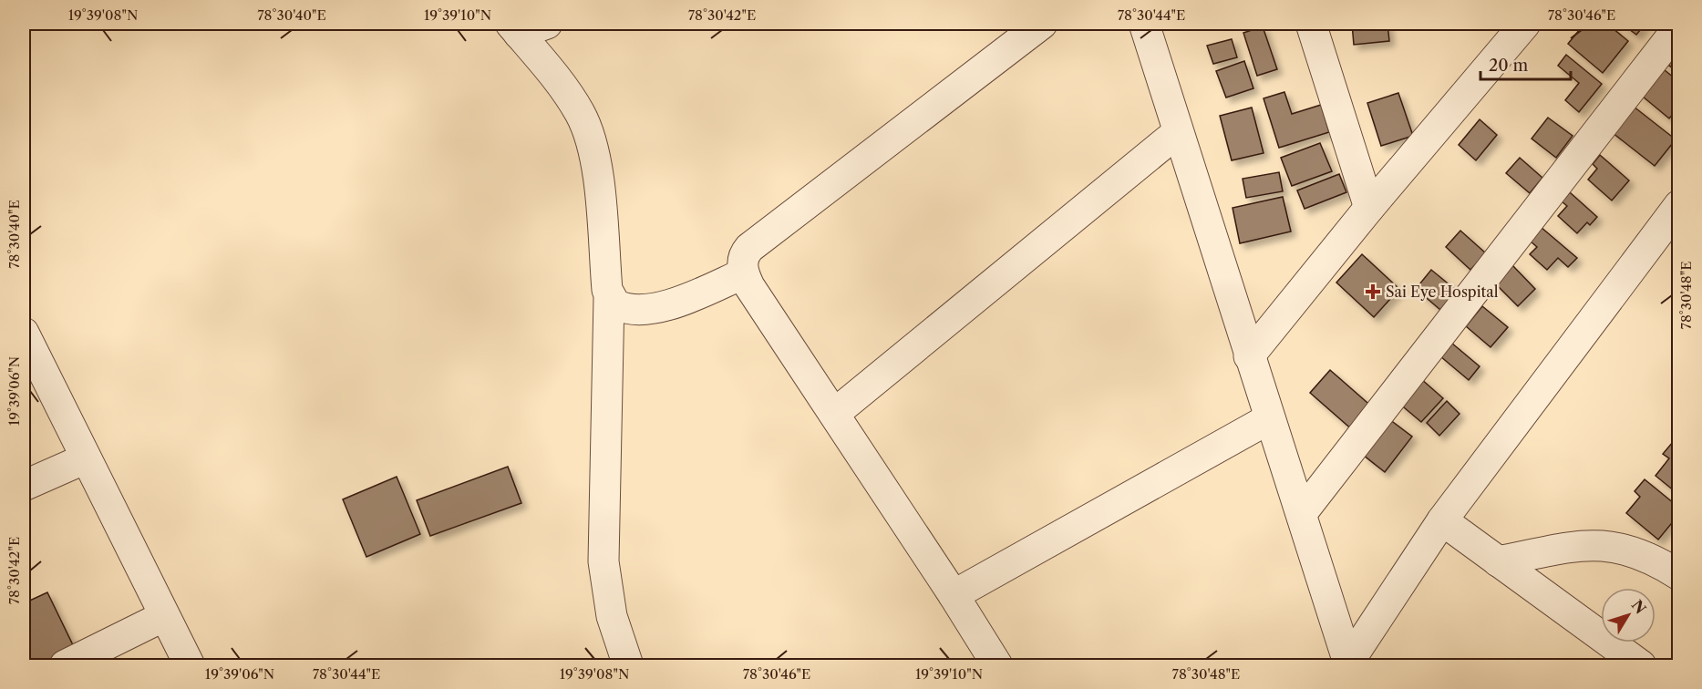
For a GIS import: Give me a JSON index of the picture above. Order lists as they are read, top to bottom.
{
  "places": {
    "health": ["Sai Eye Hospital"]
  },
  "scale_bar": "20 m",
  "north": "top right",
  "coordinates": [
    "19°39'08\"N",
    "78°30'40\"E",
    "19°39'10\"N",
    "78°30'42\"E",
    "78°30'44\"E",
    "78°30'46\"E",
    "78°30'48\"E",
    "19°39'06\"N"
  ]
}
